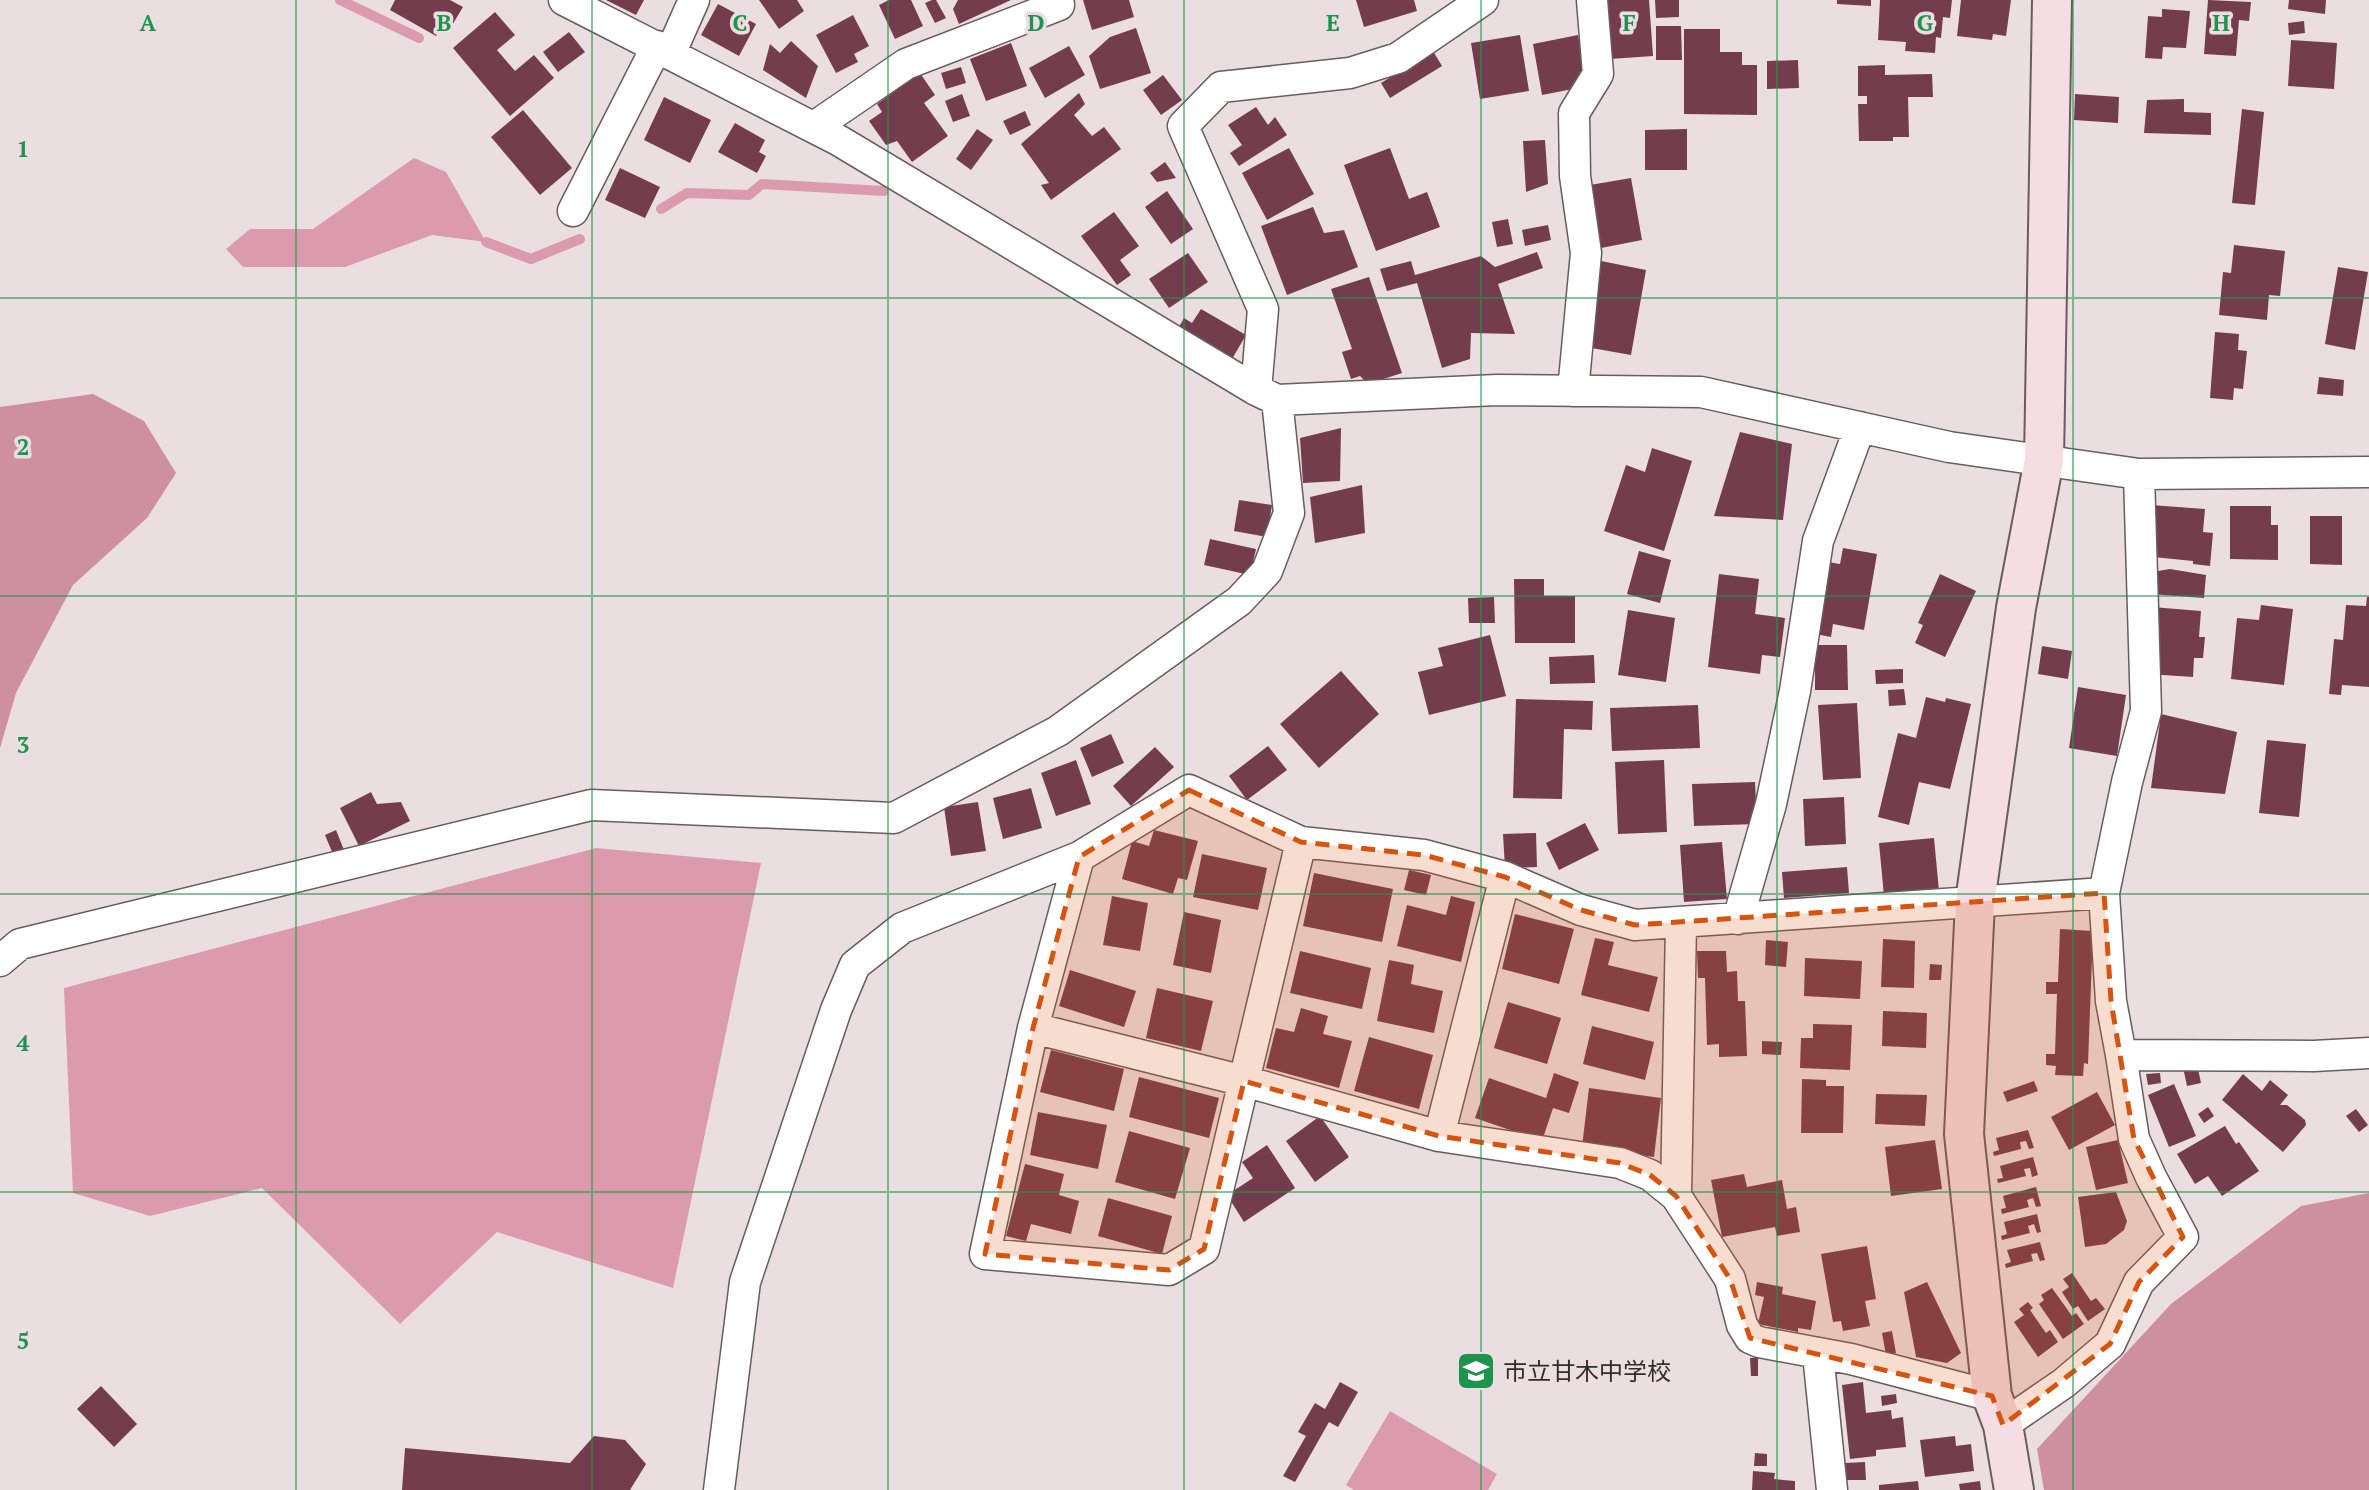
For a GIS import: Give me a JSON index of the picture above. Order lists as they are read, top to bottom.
{
  "places": {
    "school or university": ["市立甘木中学校"]
  },
  "grid": {
    "columns": [
      "A",
      "B",
      "C",
      "D",
      "E",
      "F",
      "G",
      "H"
    ],
    "rows": [
      "1",
      "2",
      "3",
      "4",
      "5"
    ]
  }
}
